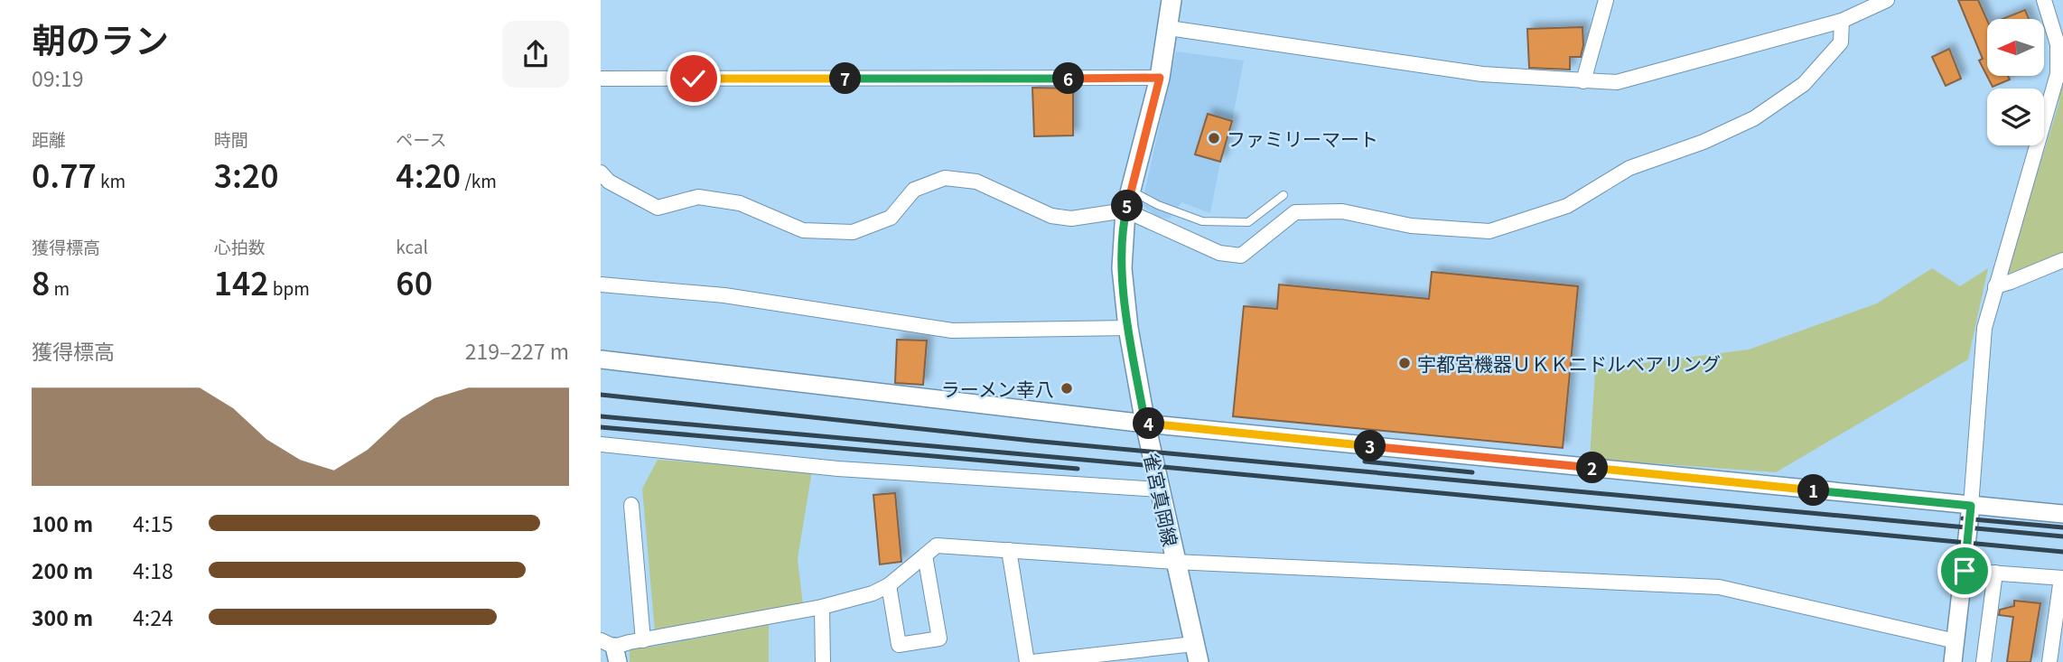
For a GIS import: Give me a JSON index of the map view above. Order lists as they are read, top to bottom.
{
  "streets": {
    "main road": ["雀宮真岡線"]
  },
  "places": ["ファミリーマート", "宇都宮機器ＵＫＫニドルベアリング", "ラーメン幸八"],
  "north": "left",
  "page": {
    "heading": ["朝のラン", "09:19"],
    "pins": [
      "6",
      "7",
      "5",
      "4",
      "3",
      "2",
      "1"
    ],
    "stats": [
      ["距離", "0.77 km"],
      ["時間", "3:20"],
      ["ペース", "4:20 /km"],
      ["獲得標高", "8 m"],
      ["心拍数", "142 bpm"],
      ["kcal", "60"]
    ],
    "chart": ["獲得標高", "219–227 m"],
    "list": [
      {
        "name": "100 m",
        "note": "4:15"
      },
      {
        "name": "200 m",
        "note": "4:18"
      },
      {
        "name": "300 m",
        "note": "4:24"
      }
    ]
  }
}
